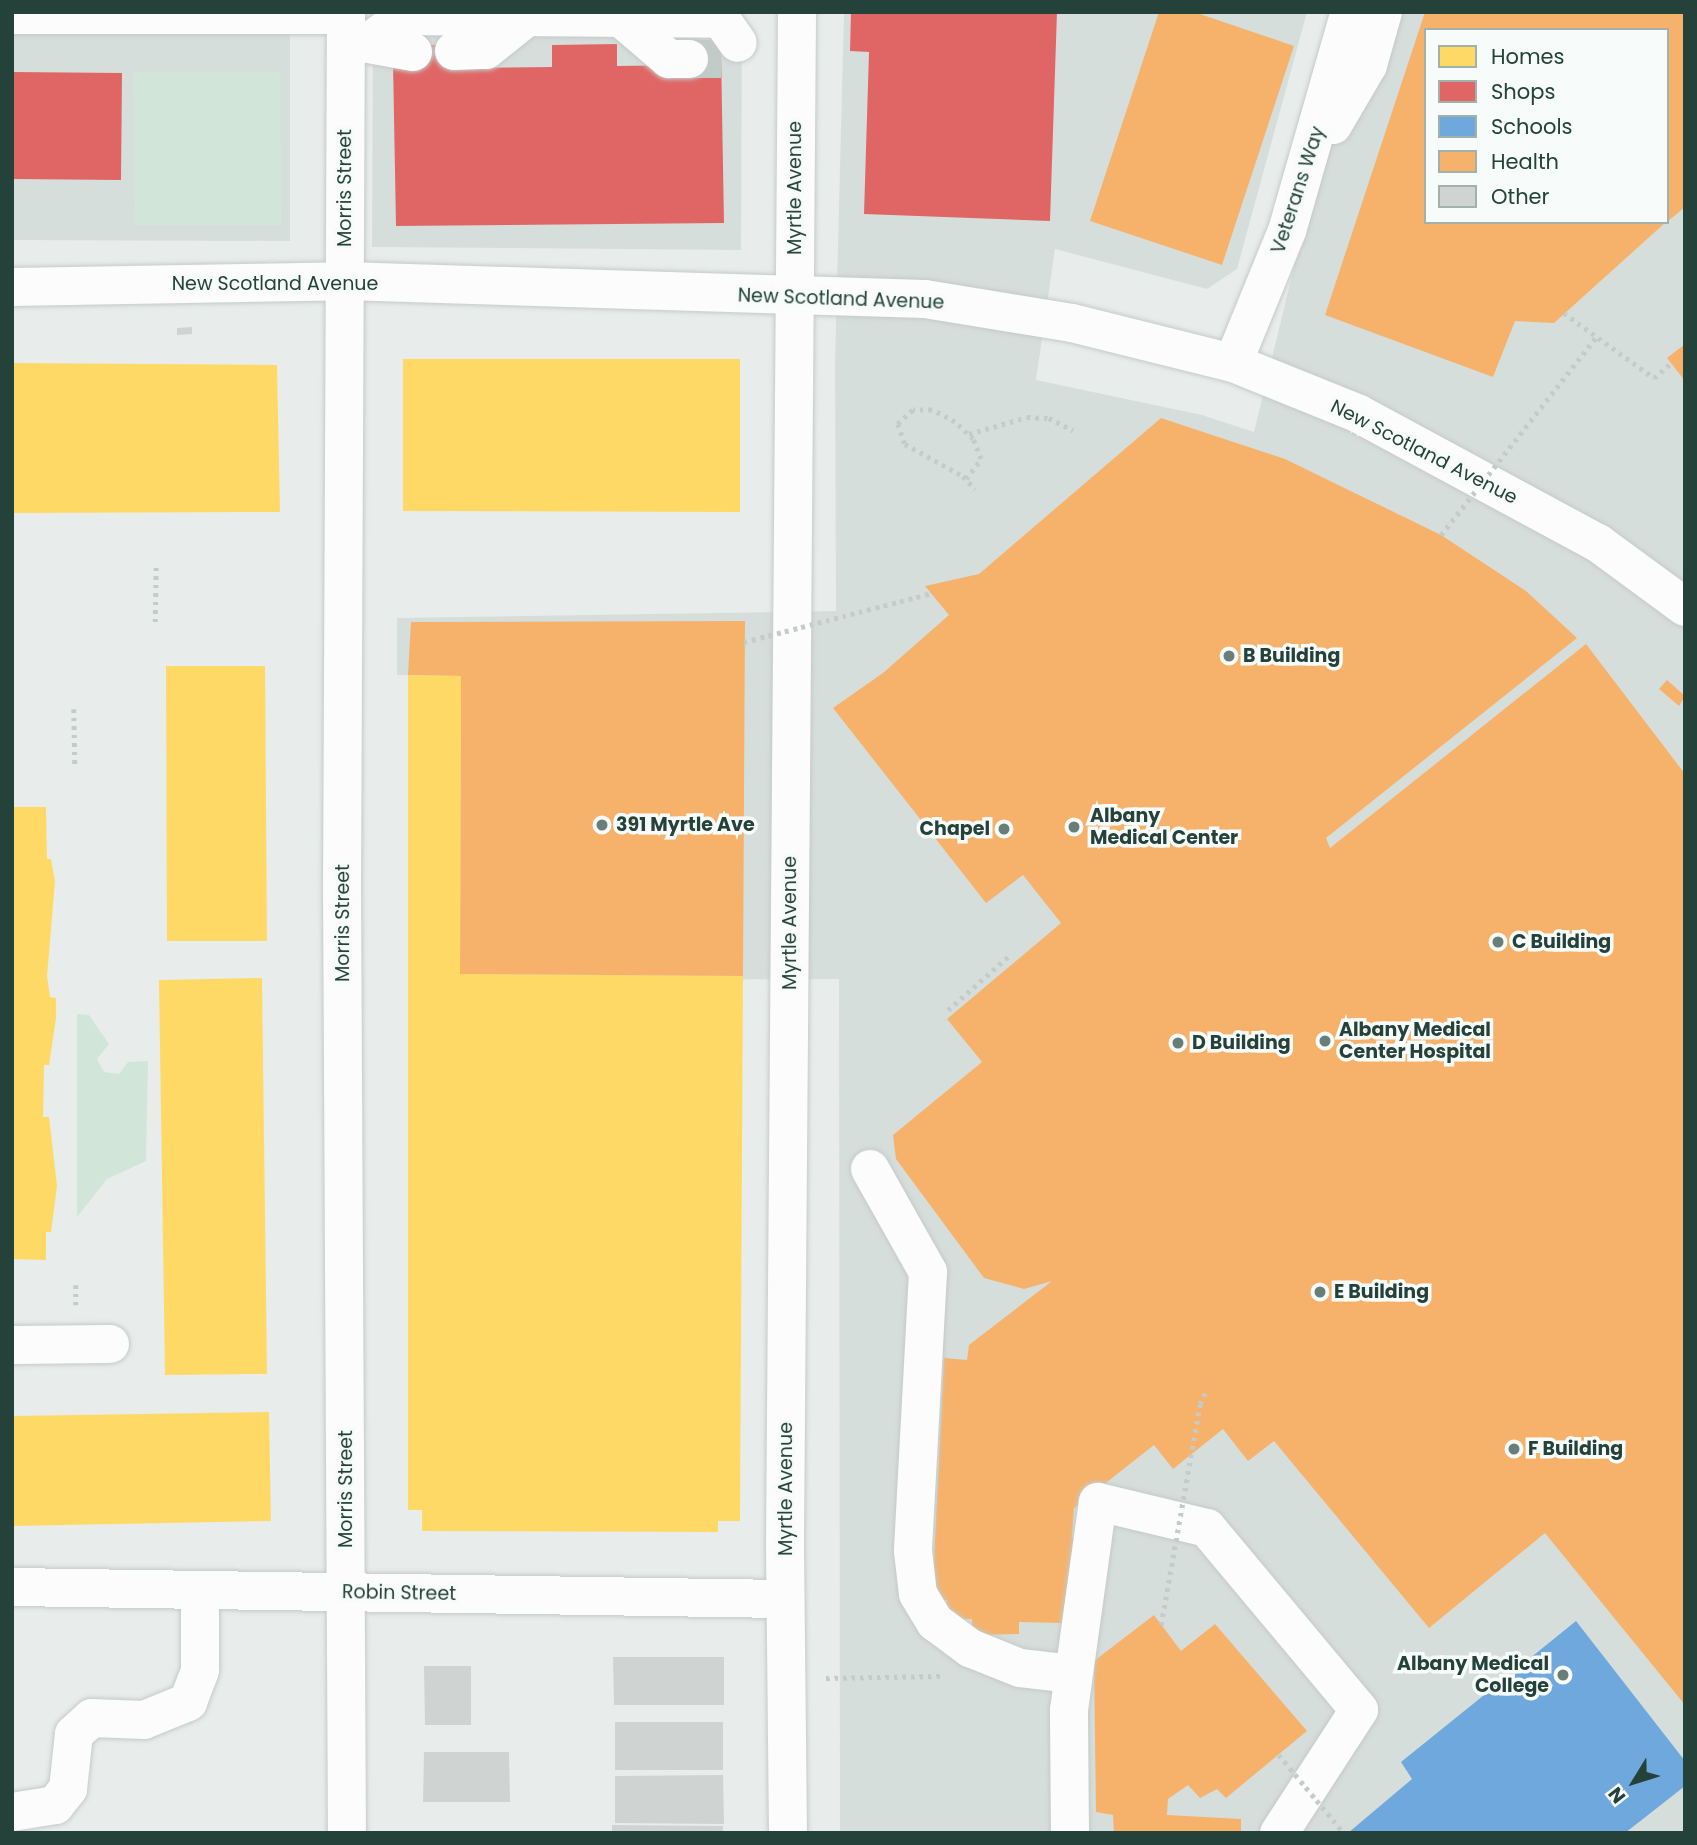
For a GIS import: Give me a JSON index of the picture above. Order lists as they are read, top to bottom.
{
  "streets": {
    "street": [
      "Morris Street",
      "Myrtle Avenue",
      "Veterans Way",
      "New Scotland Avenue",
      "Robin Street"
    ]
  },
  "crossings": [
    ["Morris Street", "New Scotland Avenue"],
    ["Morris Street", "Robin Street"],
    ["Myrtle Avenue", "New Scotland Avenue"],
    ["Myrtle Avenue", "Robin Street"],
    ["Veterans Way", "New Scotland Avenue"]
  ],
  "places": [
    "B Building",
    "391 Myrtle Ave",
    "Albany Medical Center",
    "Chapel",
    "C Building",
    "Albany Medical Center Hospital",
    "D Building",
    "E Building",
    "F Building",
    "Albany Medical College"
  ],
  "legend": [
    "Homes",
    "Shops",
    "Schools",
    "Health",
    "Other"
  ],
  "north": "bottom left"
}
